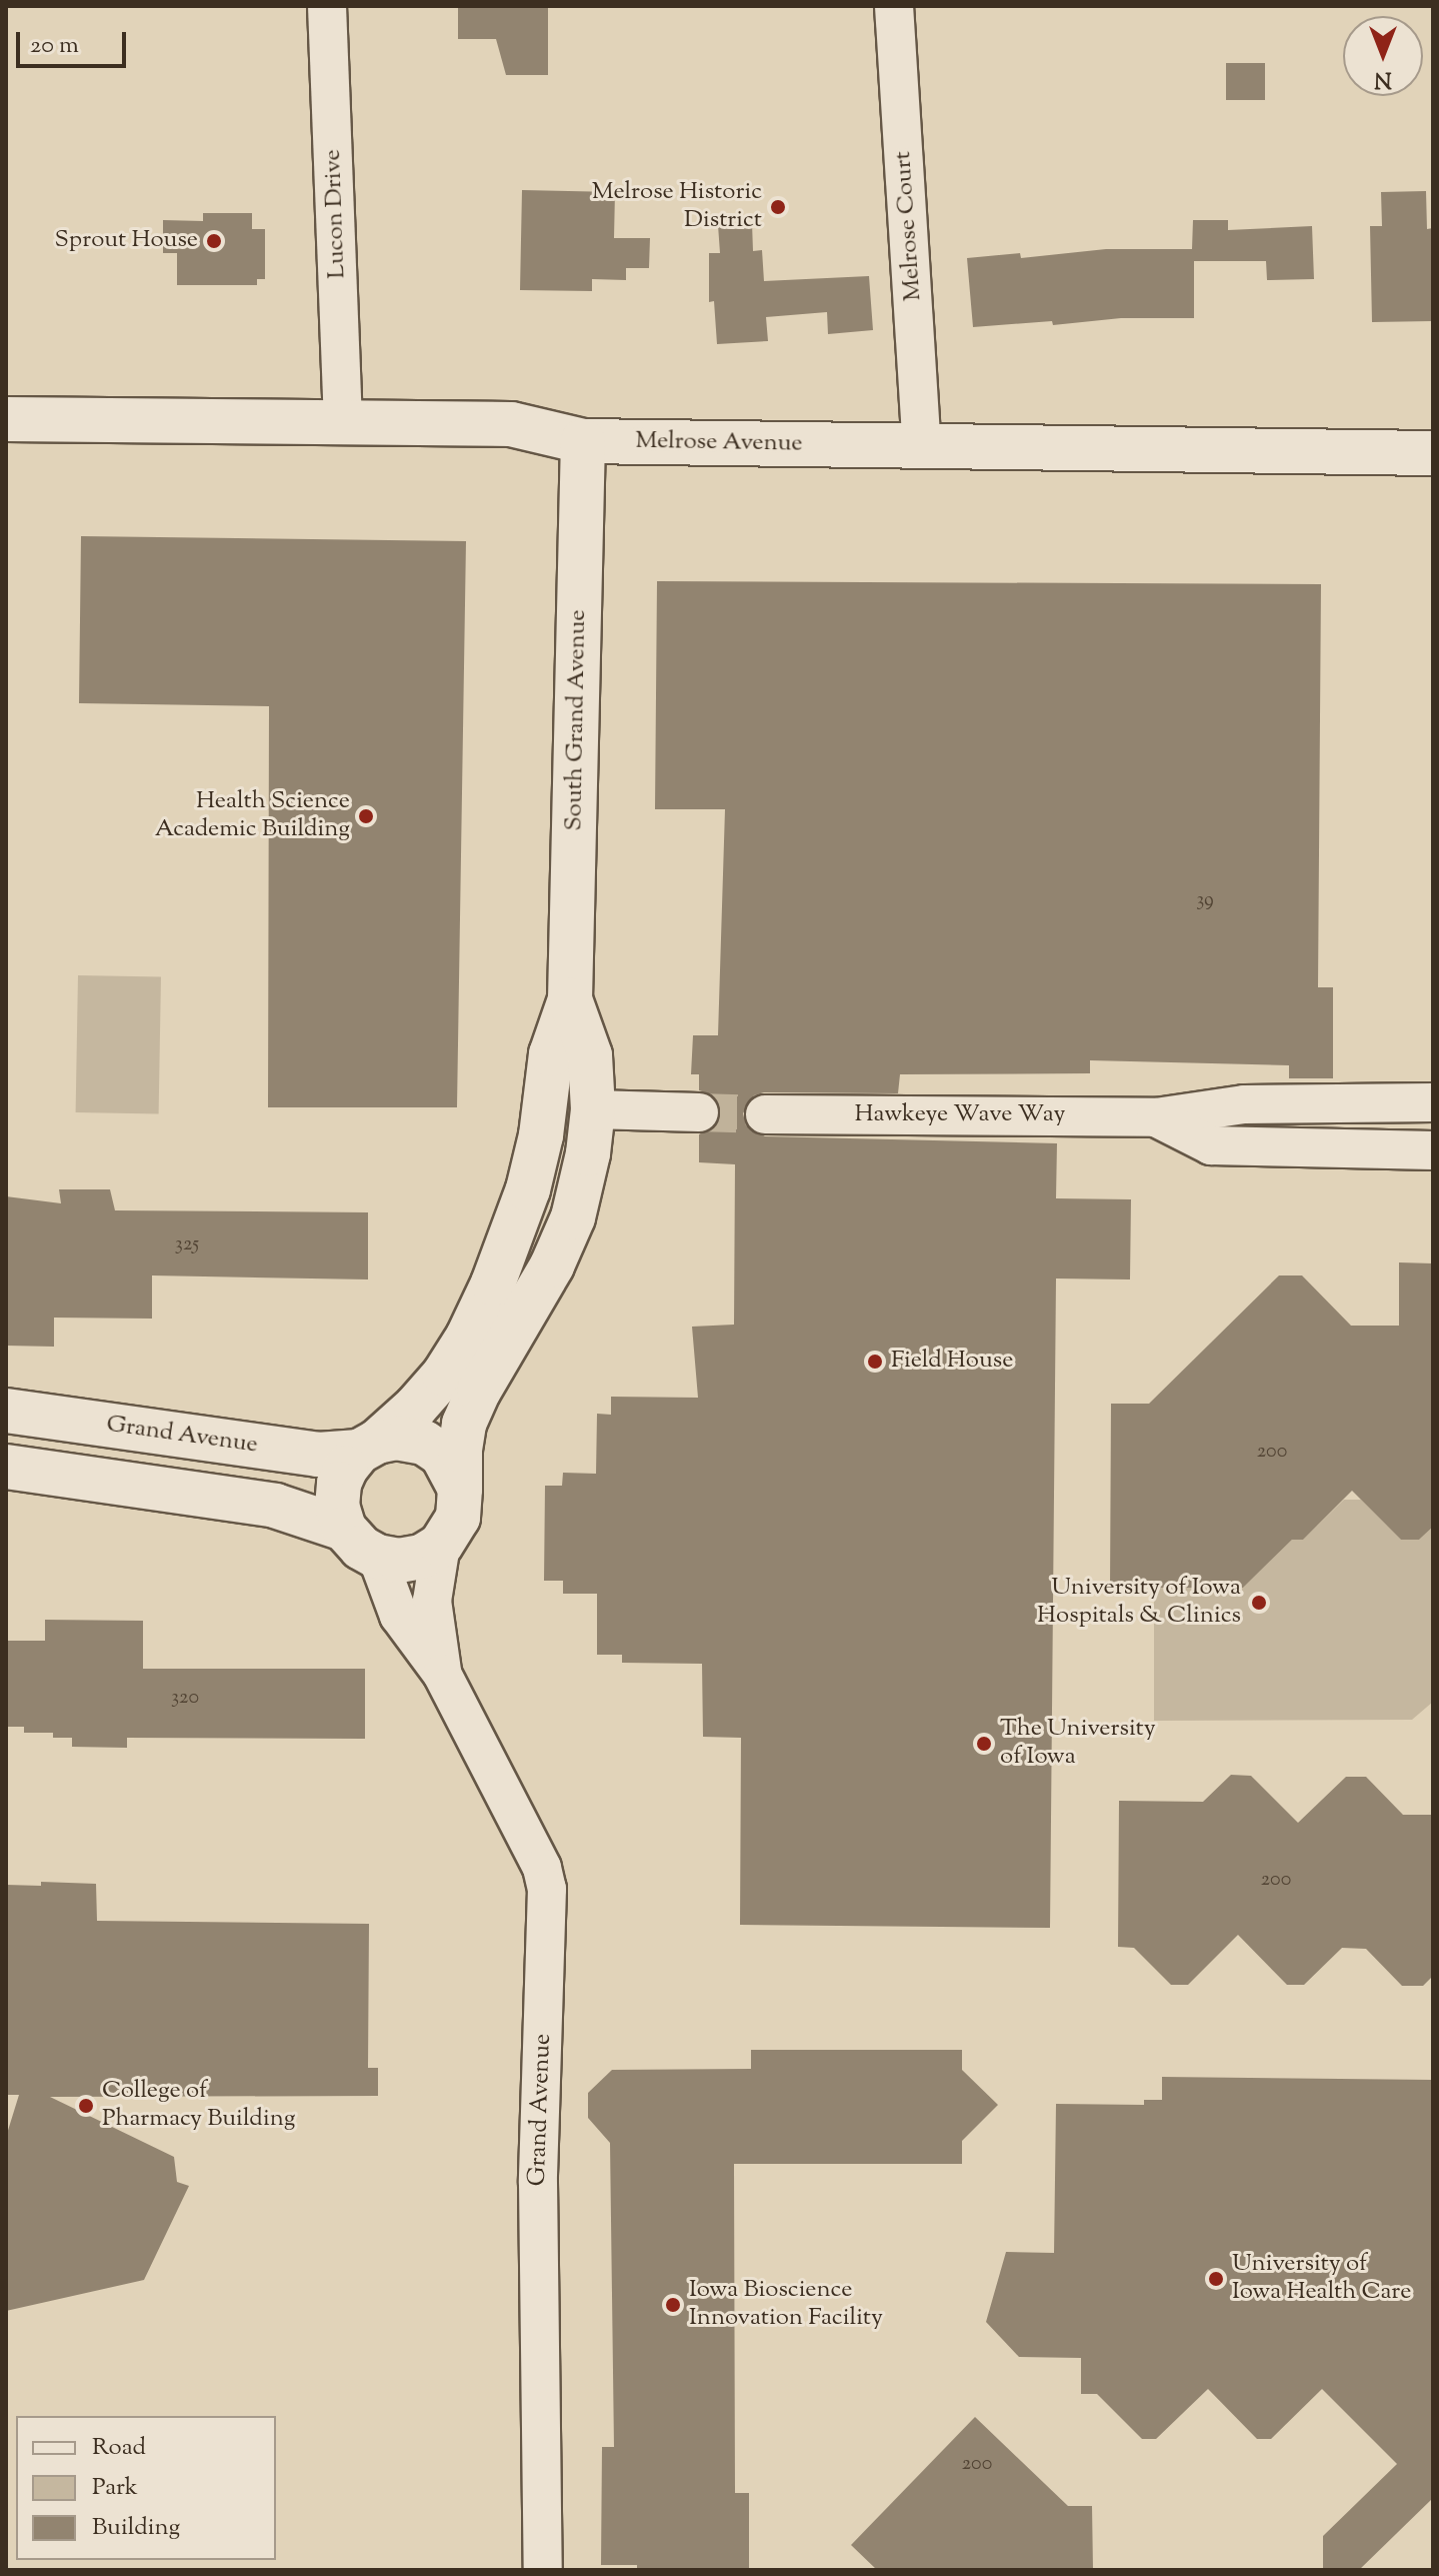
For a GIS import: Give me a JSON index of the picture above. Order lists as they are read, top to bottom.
{
  "streets": {
    "main road": ["Melrose Avenue", "South Grand Avenue", "Grand Avenue"],
    "street": ["Lucon Drive", "Melrose Court", "Hawkeye Wave Way"]
  },
  "crossings": [
    ["Lucon Drive", "Melrose Avenue"],
    ["Melrose Court", "Melrose Avenue"],
    ["Melrose Avenue", "South Grand Avenue"],
    ["South Grand Avenue", "Grand Avenue"]
  ],
  "places": [
    "Melrose Historic District",
    "Sprout House",
    "Health Science Academic Building",
    "Field House",
    "University of Iowa Hospitals & Clinics",
    "The University of Iowa",
    "College of Pharmacy Building",
    "University of Iowa Health Care",
    "Iowa Bioscience Innovation Facility"
  ],
  "house_numbers": [
    "39",
    "325",
    "200",
    "320",
    "200",
    "200"
  ],
  "legend": ["Road", "Park", "Building"],
  "scale_bar": "20 m",
  "north": "bottom"
}
